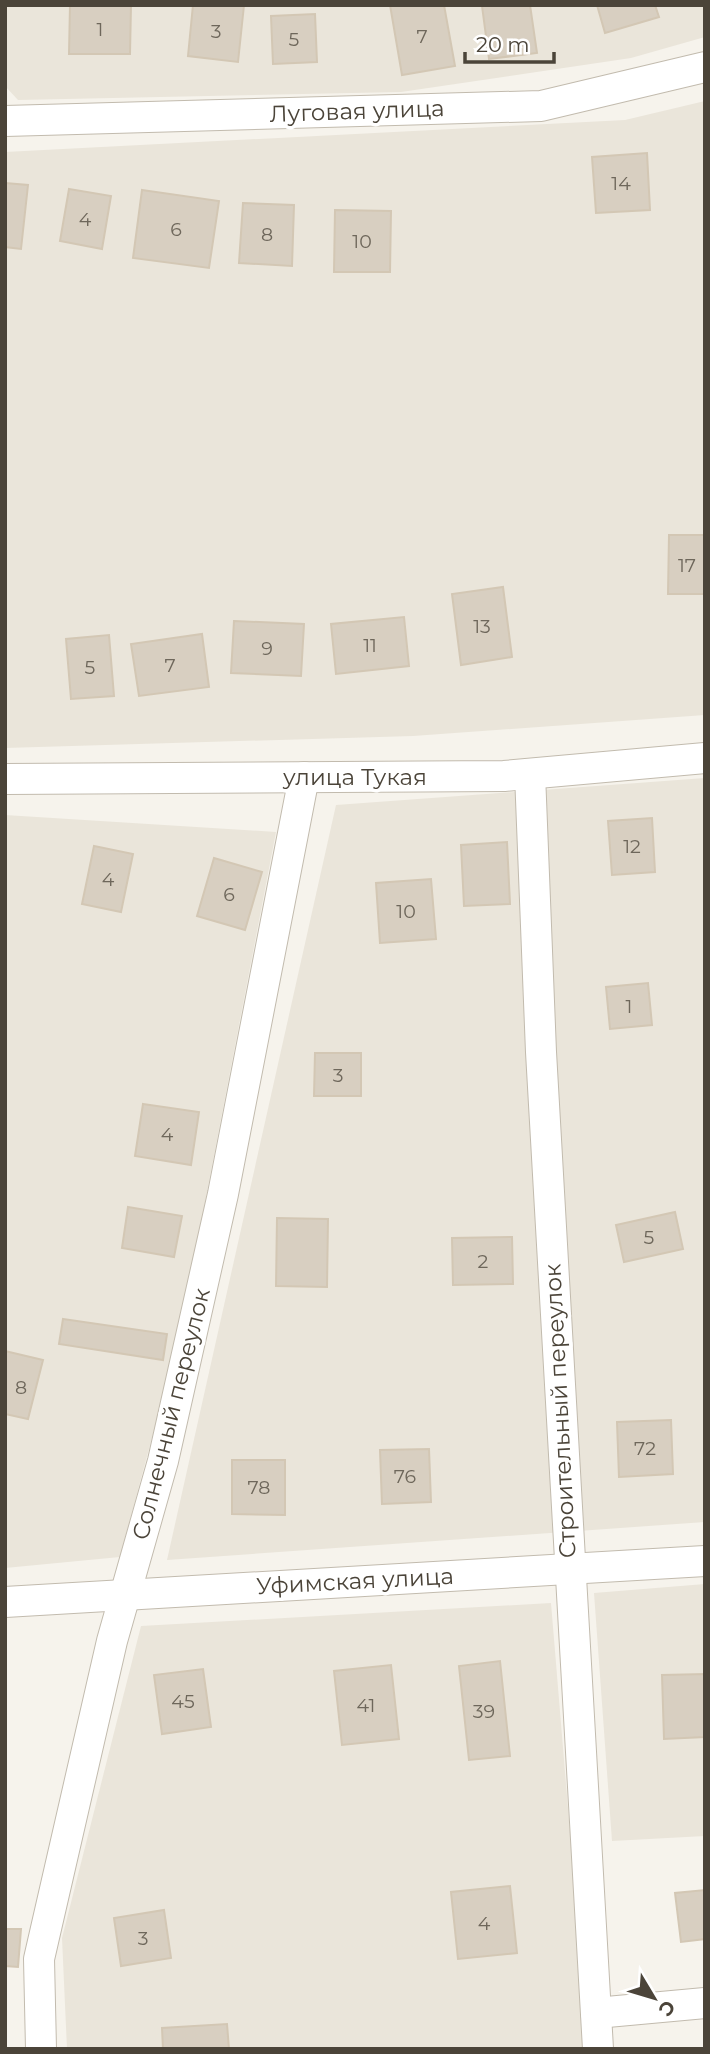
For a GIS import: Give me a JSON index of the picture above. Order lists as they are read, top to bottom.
{
  "streets": {
    "street": [
      "Луговая улица",
      "улица Тукая",
      "Строительный переулок",
      "Солнечный переулок",
      "Уфимская улица"
    ]
  },
  "crossings": [
    ["улица Тукая", "Строительный переулок"],
    ["улица Тукая", "Солнечный переулок"],
    ["Строительный переулок", "Уфимская улица"],
    ["Солнечный переулок", "Уфимская улица"]
  ],
  "house_numbers": [
    "1",
    "3",
    "7",
    "5",
    "14",
    "4",
    "6",
    "8",
    "10",
    "17",
    "13",
    "11",
    "9",
    "7",
    "5",
    "12",
    "4",
    "6",
    "10",
    "1",
    "3",
    "4",
    "5",
    "2",
    "8",
    "72",
    "76",
    "78",
    "45",
    "41",
    "39",
    "4",
    "3"
  ],
  "scale_bar": "20 m",
  "north": "bottom right"
}
